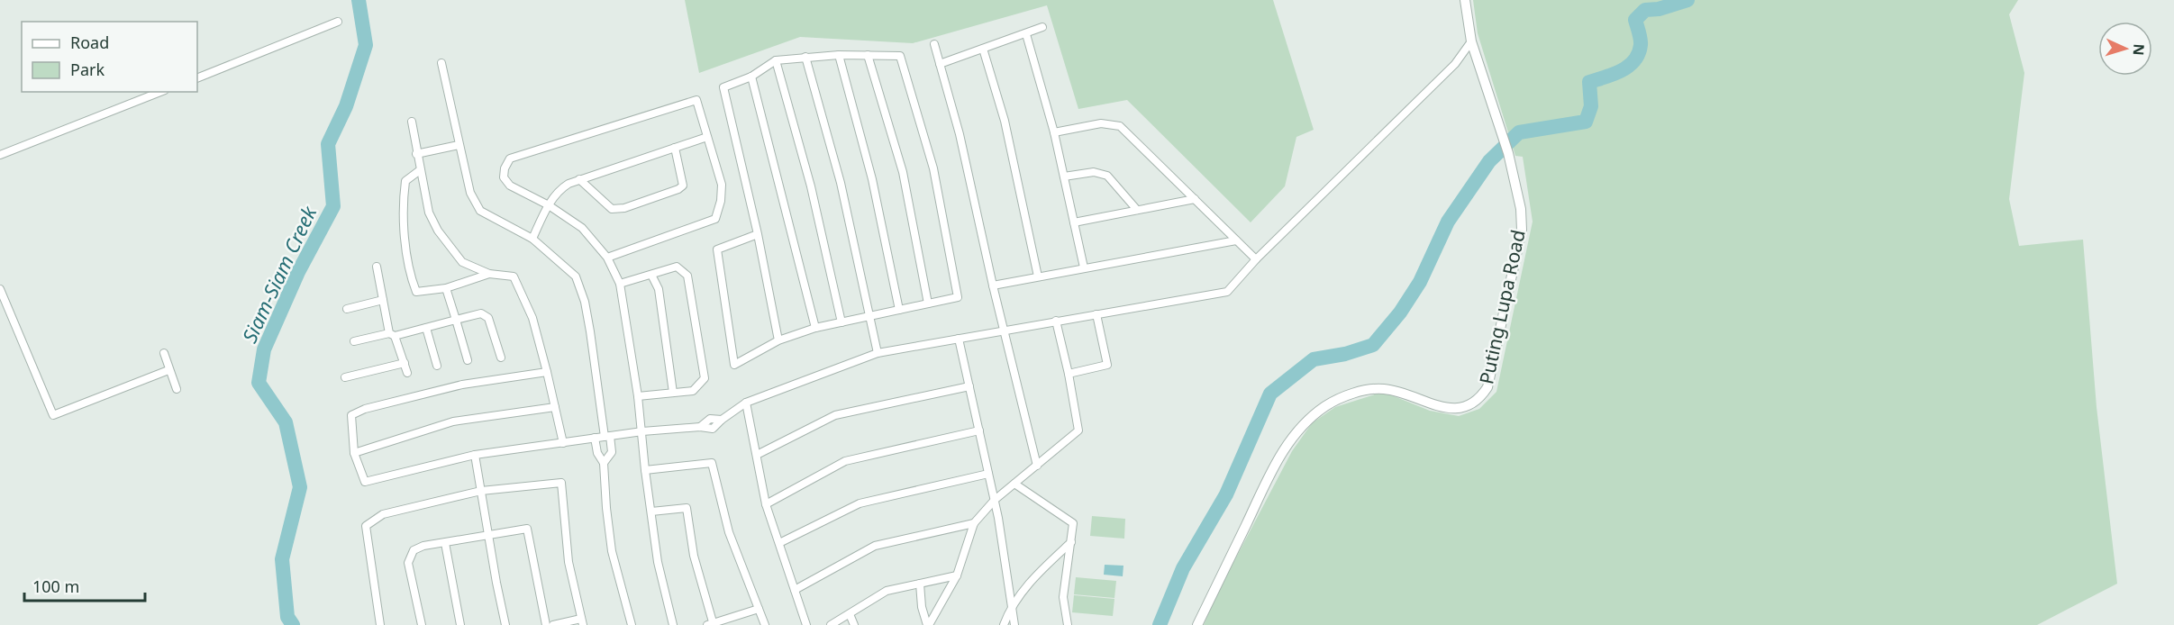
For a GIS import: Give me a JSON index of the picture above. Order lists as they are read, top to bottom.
{
  "streets": {
    "street": ["Puting Lupa Road"]
  },
  "water": ["Siam-Siam Creek"],
  "legend": ["Road", "Park"],
  "scale_bar": "100 m",
  "north": "right"
}
